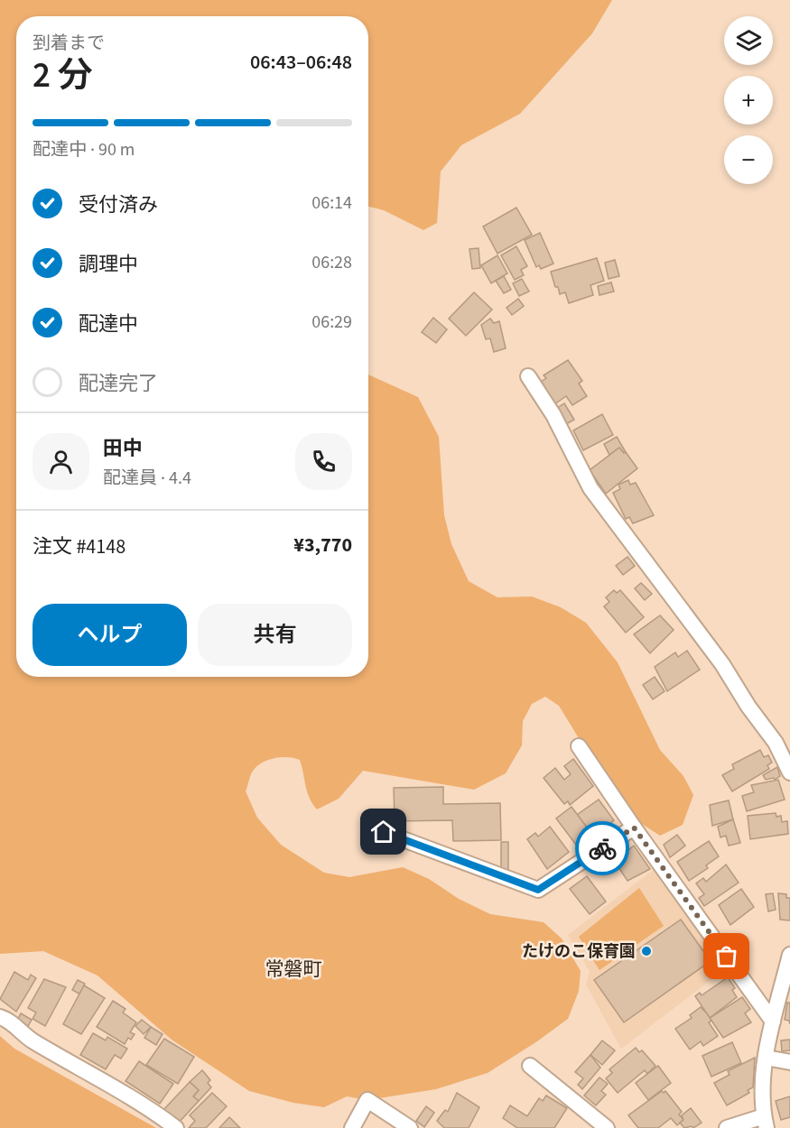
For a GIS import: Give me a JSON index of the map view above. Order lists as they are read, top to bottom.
{
  "districts": ["常磐町"],
  "places": ["たけのこ保育園"],
  "page": {
    "map_buttons": ["+", "−"],
    "heading": ["2 分", "到着まで", "06:43–06:48"],
    "panel": [
      "田中",
      "配達員 · 4.4",
      "注文 #4148",
      "¥3,770"
    ],
    "bar": "配達中 · 90 m",
    "list": [
      ["受付済み", "06:14"],
      ["調理中", "06:28"],
      ["配達中", "06:29"],
      "配達完了"
    ],
    "buttons": ["ヘルプ", "共有"]
  }
}
